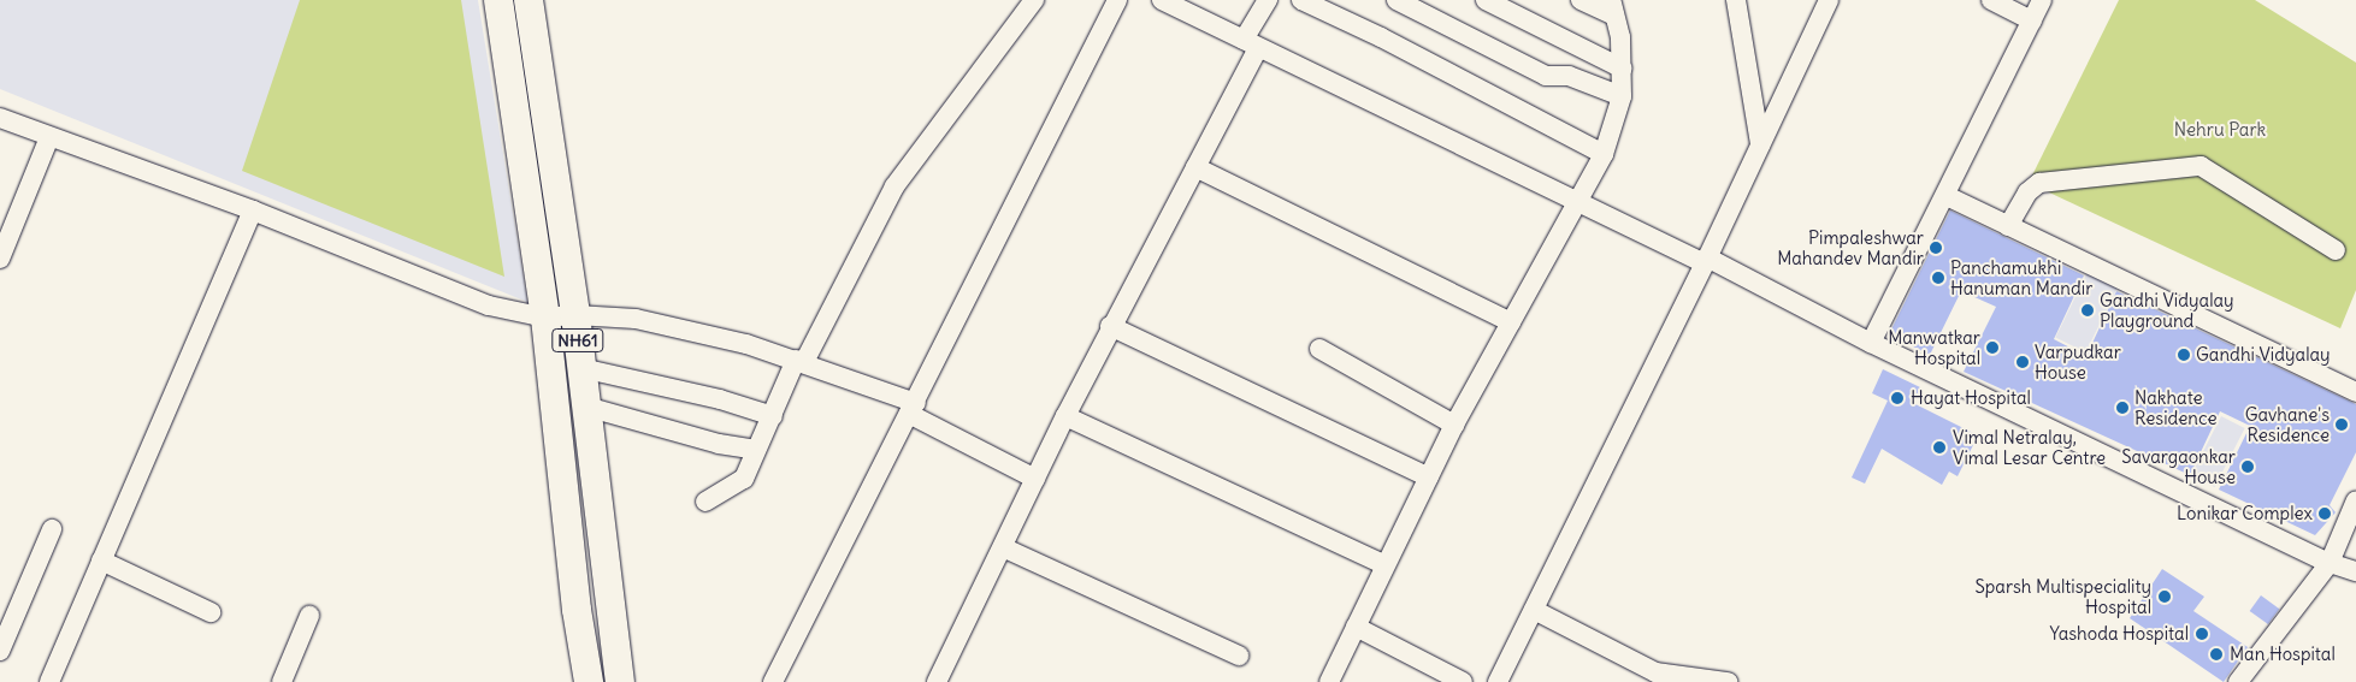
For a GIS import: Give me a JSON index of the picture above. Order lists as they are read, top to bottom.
{
  "streets": {
    "highway": ["NH61"]
  },
  "parks": ["Nehru Park"],
  "places": [
    "Pimpaleshwar Mahandev Mandir",
    "Panchamukhi Hanuman Mandir",
    "Gandhi Vidyalay Playground",
    "Manwatkar Hospital",
    "Gandhi Vidyalay",
    "Varpudkar House",
    "Hayat Hospital",
    "Nakhate Residence",
    "Gavhane's Residence",
    "Vimal Netralay, Vimal Lesar Centre",
    "Savargaonkar House",
    "Lonikar Complex",
    "Sparsh Multispeciality Hospital",
    "Yashoda Hospital",
    "Man Hospital"
  ]
}
